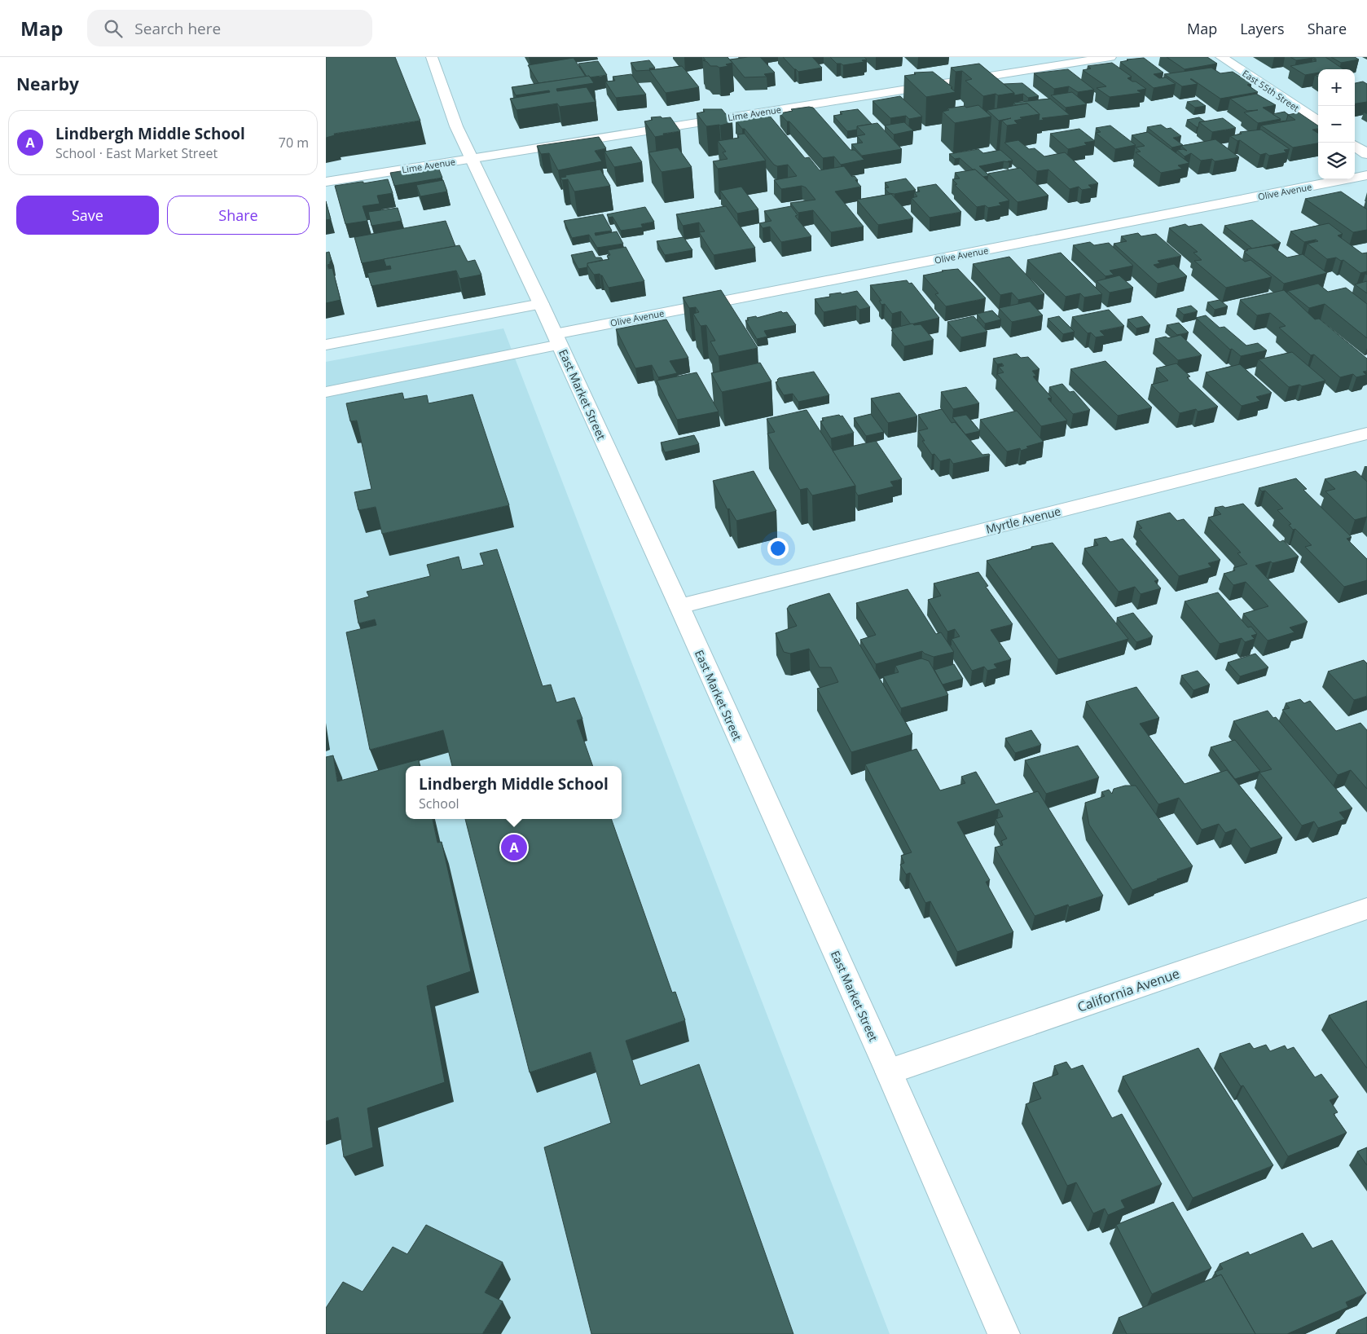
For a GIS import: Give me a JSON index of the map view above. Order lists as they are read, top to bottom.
{
  "streets": {
    "street": [
      "East 55th Street",
      "Lime Avenue",
      "Olive Avenue",
      "East Market Street",
      "Myrtle Avenue",
      "California Avenue"
    ]
  },
  "crossings": [
    ["Lime Avenue", "East Market Street"],
    ["Olive Avenue", "East Market Street"],
    ["East Market Street", "Myrtle Avenue"],
    ["East Market Street", "California Avenue"]
  ],
  "page": {
    "header": "Map",
    "search": "Search here",
    "nav": ["Map", "Layers", "Share"],
    "heading": "Nearby",
    "map_buttons": ["+", "−"],
    "list": [
      {
        "mark": "A",
        "name": "Lindbergh Middle School",
        "note": "School · East Market Street",
        "value": "70 m"
      }
    ],
    "buttons": ["Save", "Share"],
    "popup": ["Lindbergh Middle School", "School"],
    "pins": "A"
  }
}
